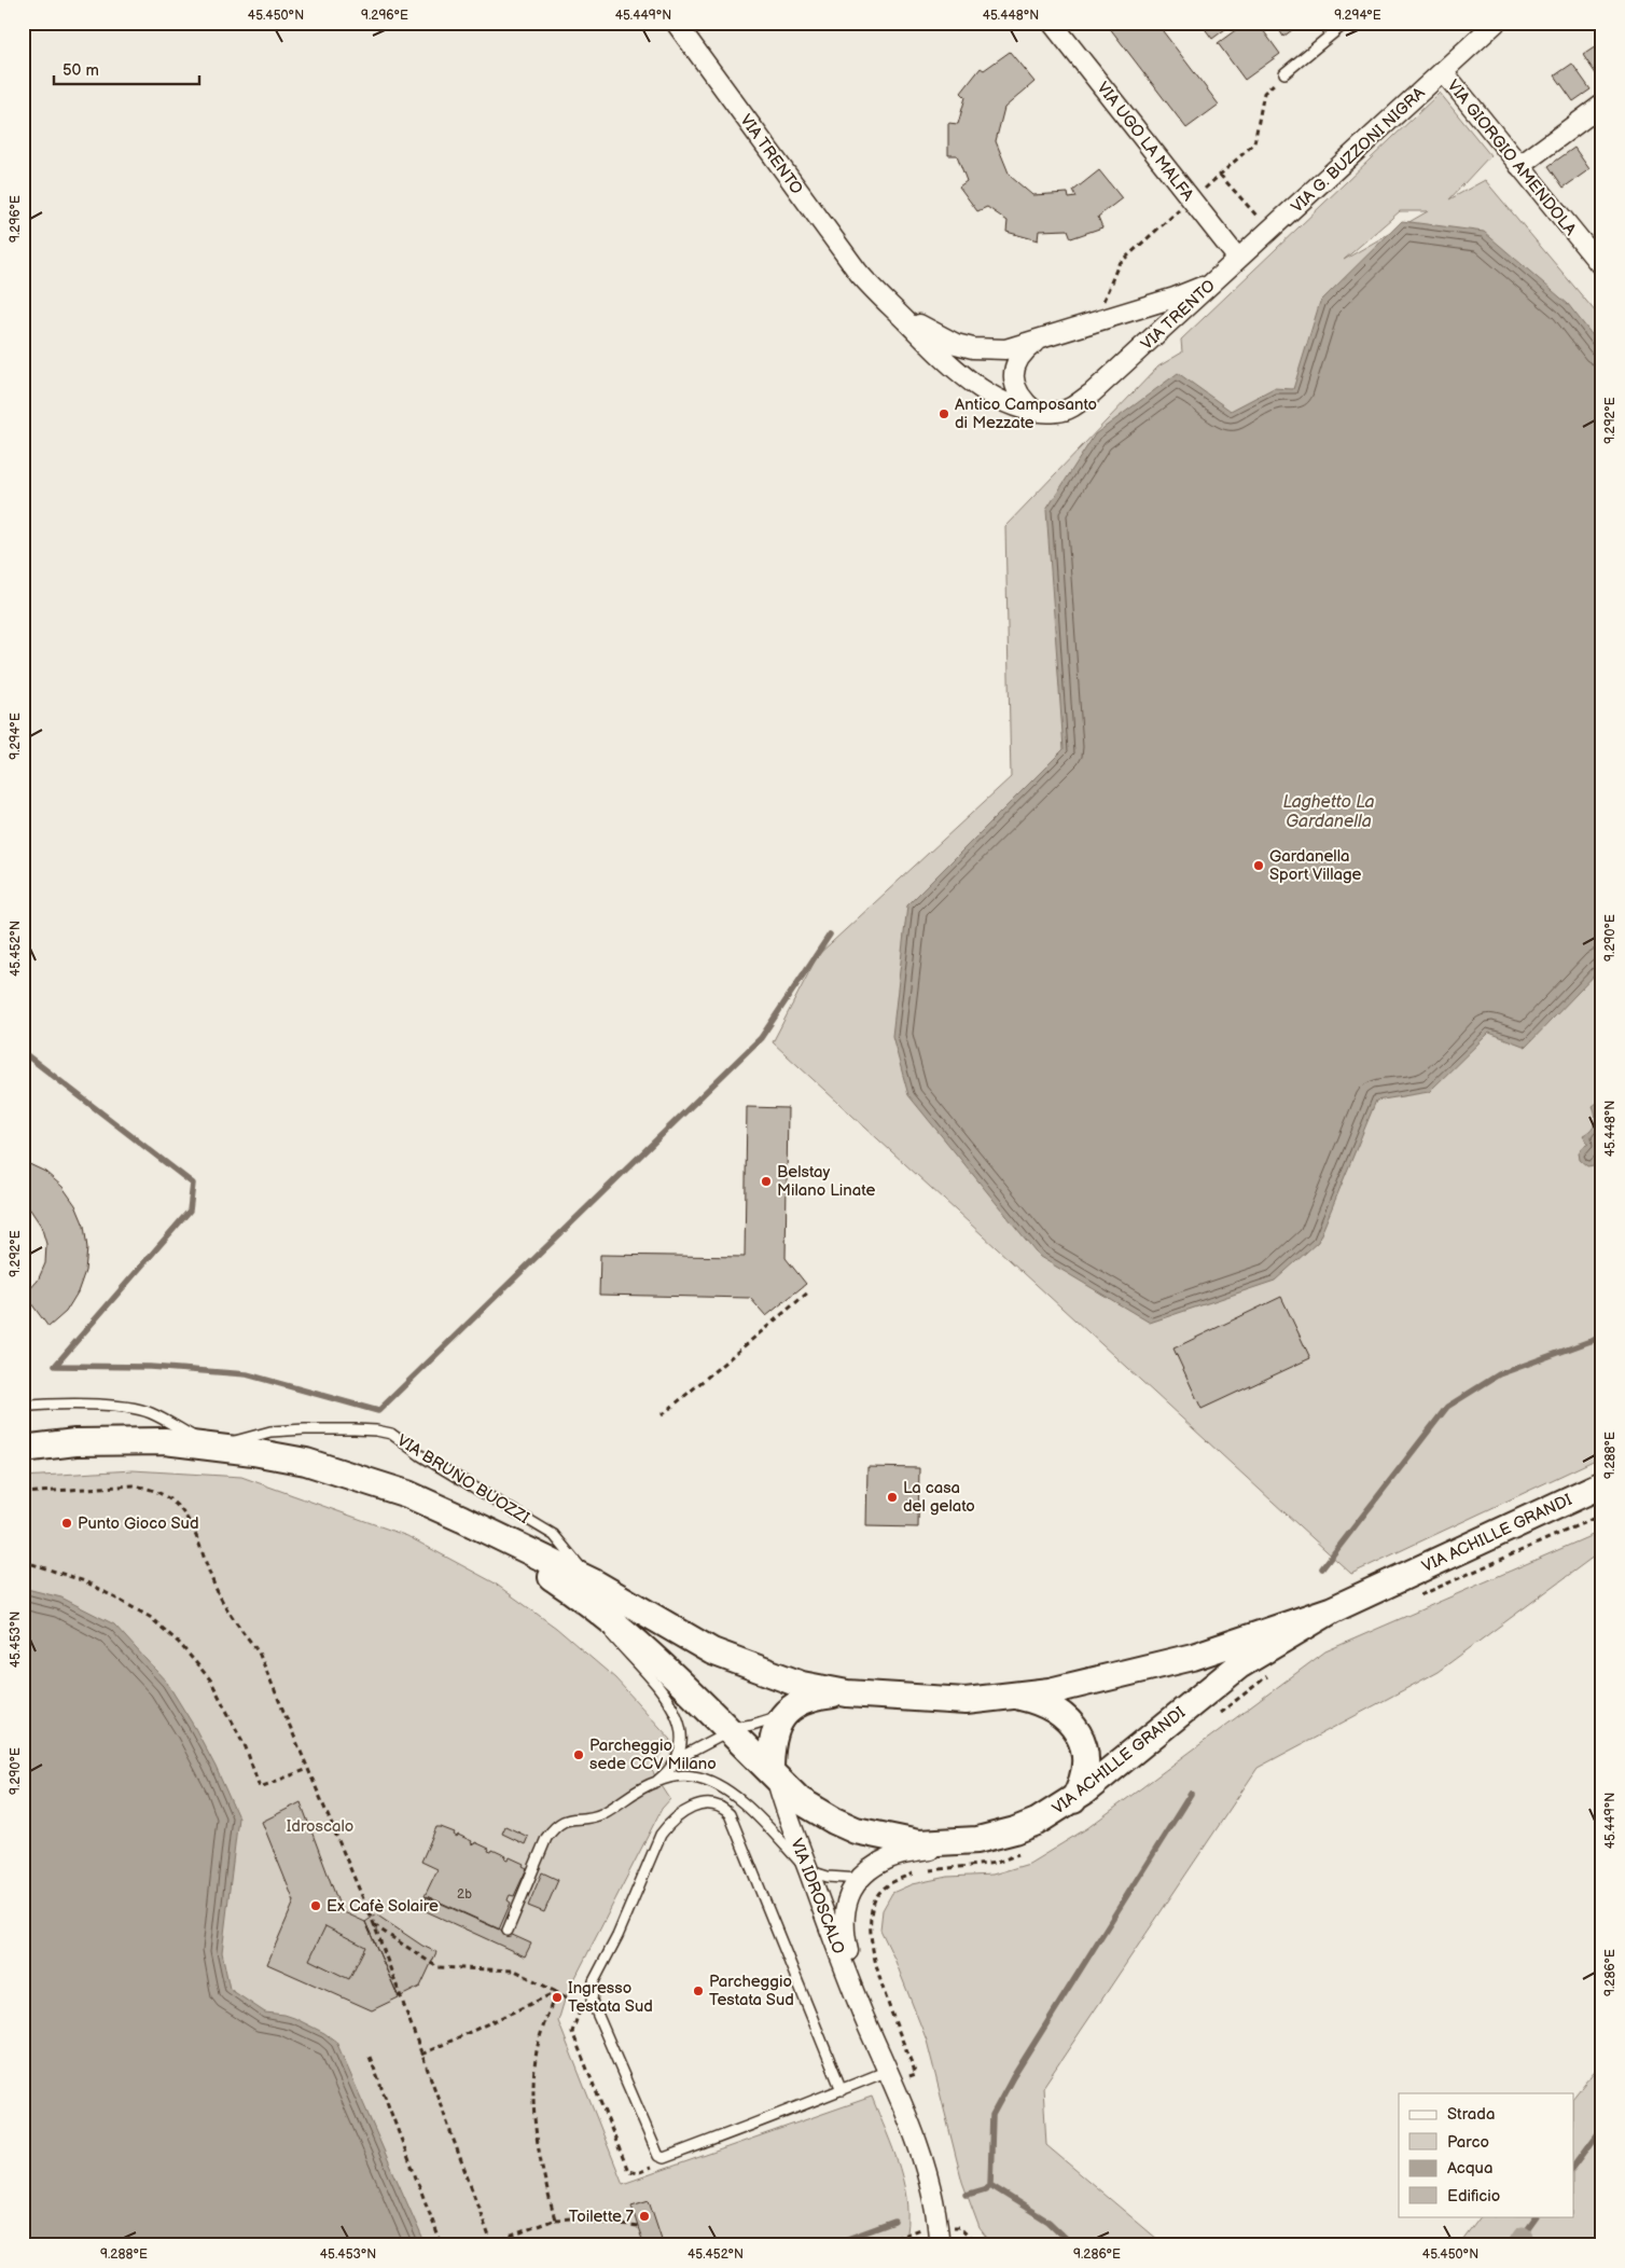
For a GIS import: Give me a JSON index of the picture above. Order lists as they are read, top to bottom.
{
  "streets": {
    "main road": ["VIA BRUNO BUOZZI", "VIA ACHILLE GRANDI"],
    "street": [
      "VIA UGO LA MALFA",
      "VIA G. BUZZONI NIGRA",
      "VIA TRENTO",
      "VIA GIORGIO AMENDOLA",
      "VIA IDROSCALO"
    ]
  },
  "crossings": [
    ["VIA UGO LA MALFA", "VIA G. BUZZONI NIGRA"],
    ["VIA G. BUZZONI NIGRA", "VIA TRENTO"],
    ["VIA G. BUZZONI NIGRA", "VIA GIORGIO AMENDOLA"],
    ["VIA BRUNO BUOZZI", "VIA ACHILLE GRANDI"],
    ["VIA BRUNO BUOZZI", "VIA IDROSCALO"],
    ["VIA ACHILLE GRANDI", "VIA IDROSCALO"]
  ],
  "water": ["Laghetto La Gardanella"],
  "parks": ["Idroscalo"],
  "places": [
    "Antico Camposanto di Mezzate",
    "Gardanella Sport Village",
    "Belstay Milano Linate",
    "La casa del gelato",
    "Punto Gioco Sud",
    "Parcheggio sede CCV Milano",
    "Ex Cafè Solaire",
    "Parcheggio Testata Sud",
    "Ingresso Testata Sud",
    "Toilette 7"
  ],
  "house_numbers": ["2b"],
  "legend": [
    "Strada",
    "Parco",
    "Acqua",
    "Edificio"
  ],
  "scale_bar": "50 m",
  "coordinates": [
    "45.450°N",
    "9.296°E",
    "45.449°N",
    "45.448°N",
    "9.294°E",
    "9.292°E",
    "9.290°E",
    "45.452°N",
    "9.288°E",
    "45.453°N",
    "9.286°E"
  ]
}
